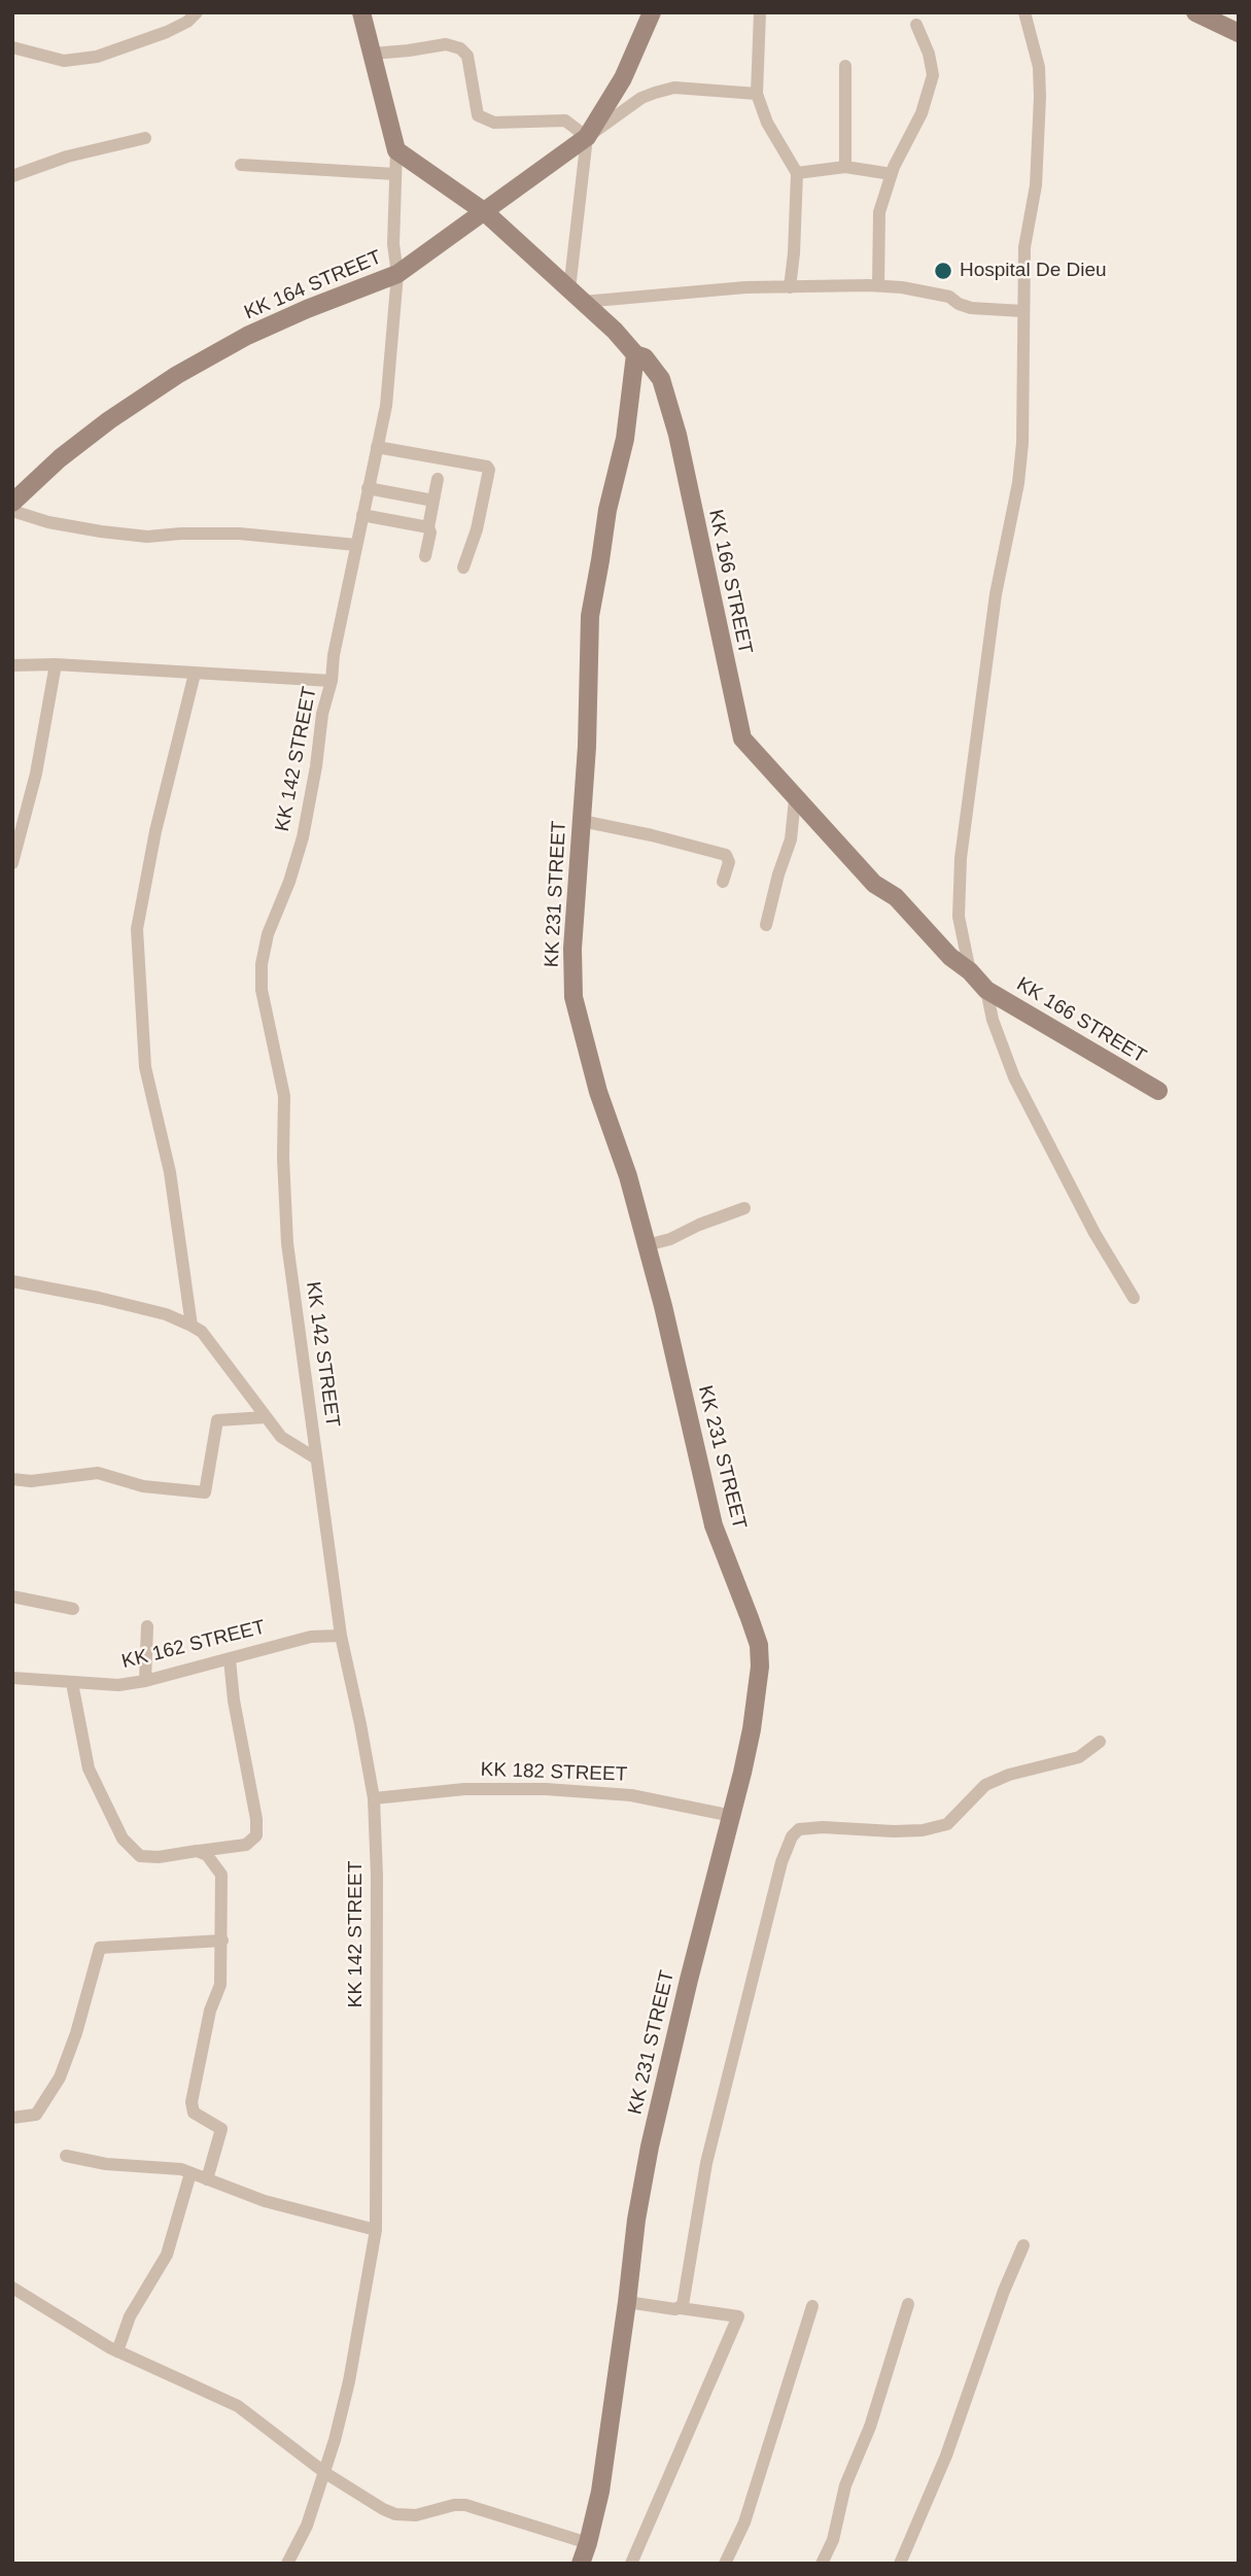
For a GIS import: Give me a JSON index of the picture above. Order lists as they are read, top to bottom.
{
  "streets": {
    "street": [
      "KK 164 STREET",
      "KK 166 STREET",
      "KK 142 STREET",
      "KK 231 STREET",
      "KK 162 STREET",
      "KK 182 STREET"
    ]
  },
  "crossings": [
    ["KK 164 STREET", "KK 166 STREET"],
    ["KK 164 STREET", "KK 142 STREET"],
    ["KK 166 STREET", "KK 142 STREET"],
    ["KK 166 STREET", "KK 231 STREET"],
    ["KK 142 STREET", "KK 162 STREET"],
    ["KK 142 STREET", "KK 182 STREET"],
    ["KK 231 STREET", "KK 182 STREET"]
  ],
  "places": ["Hospital De Dieu"]
}
